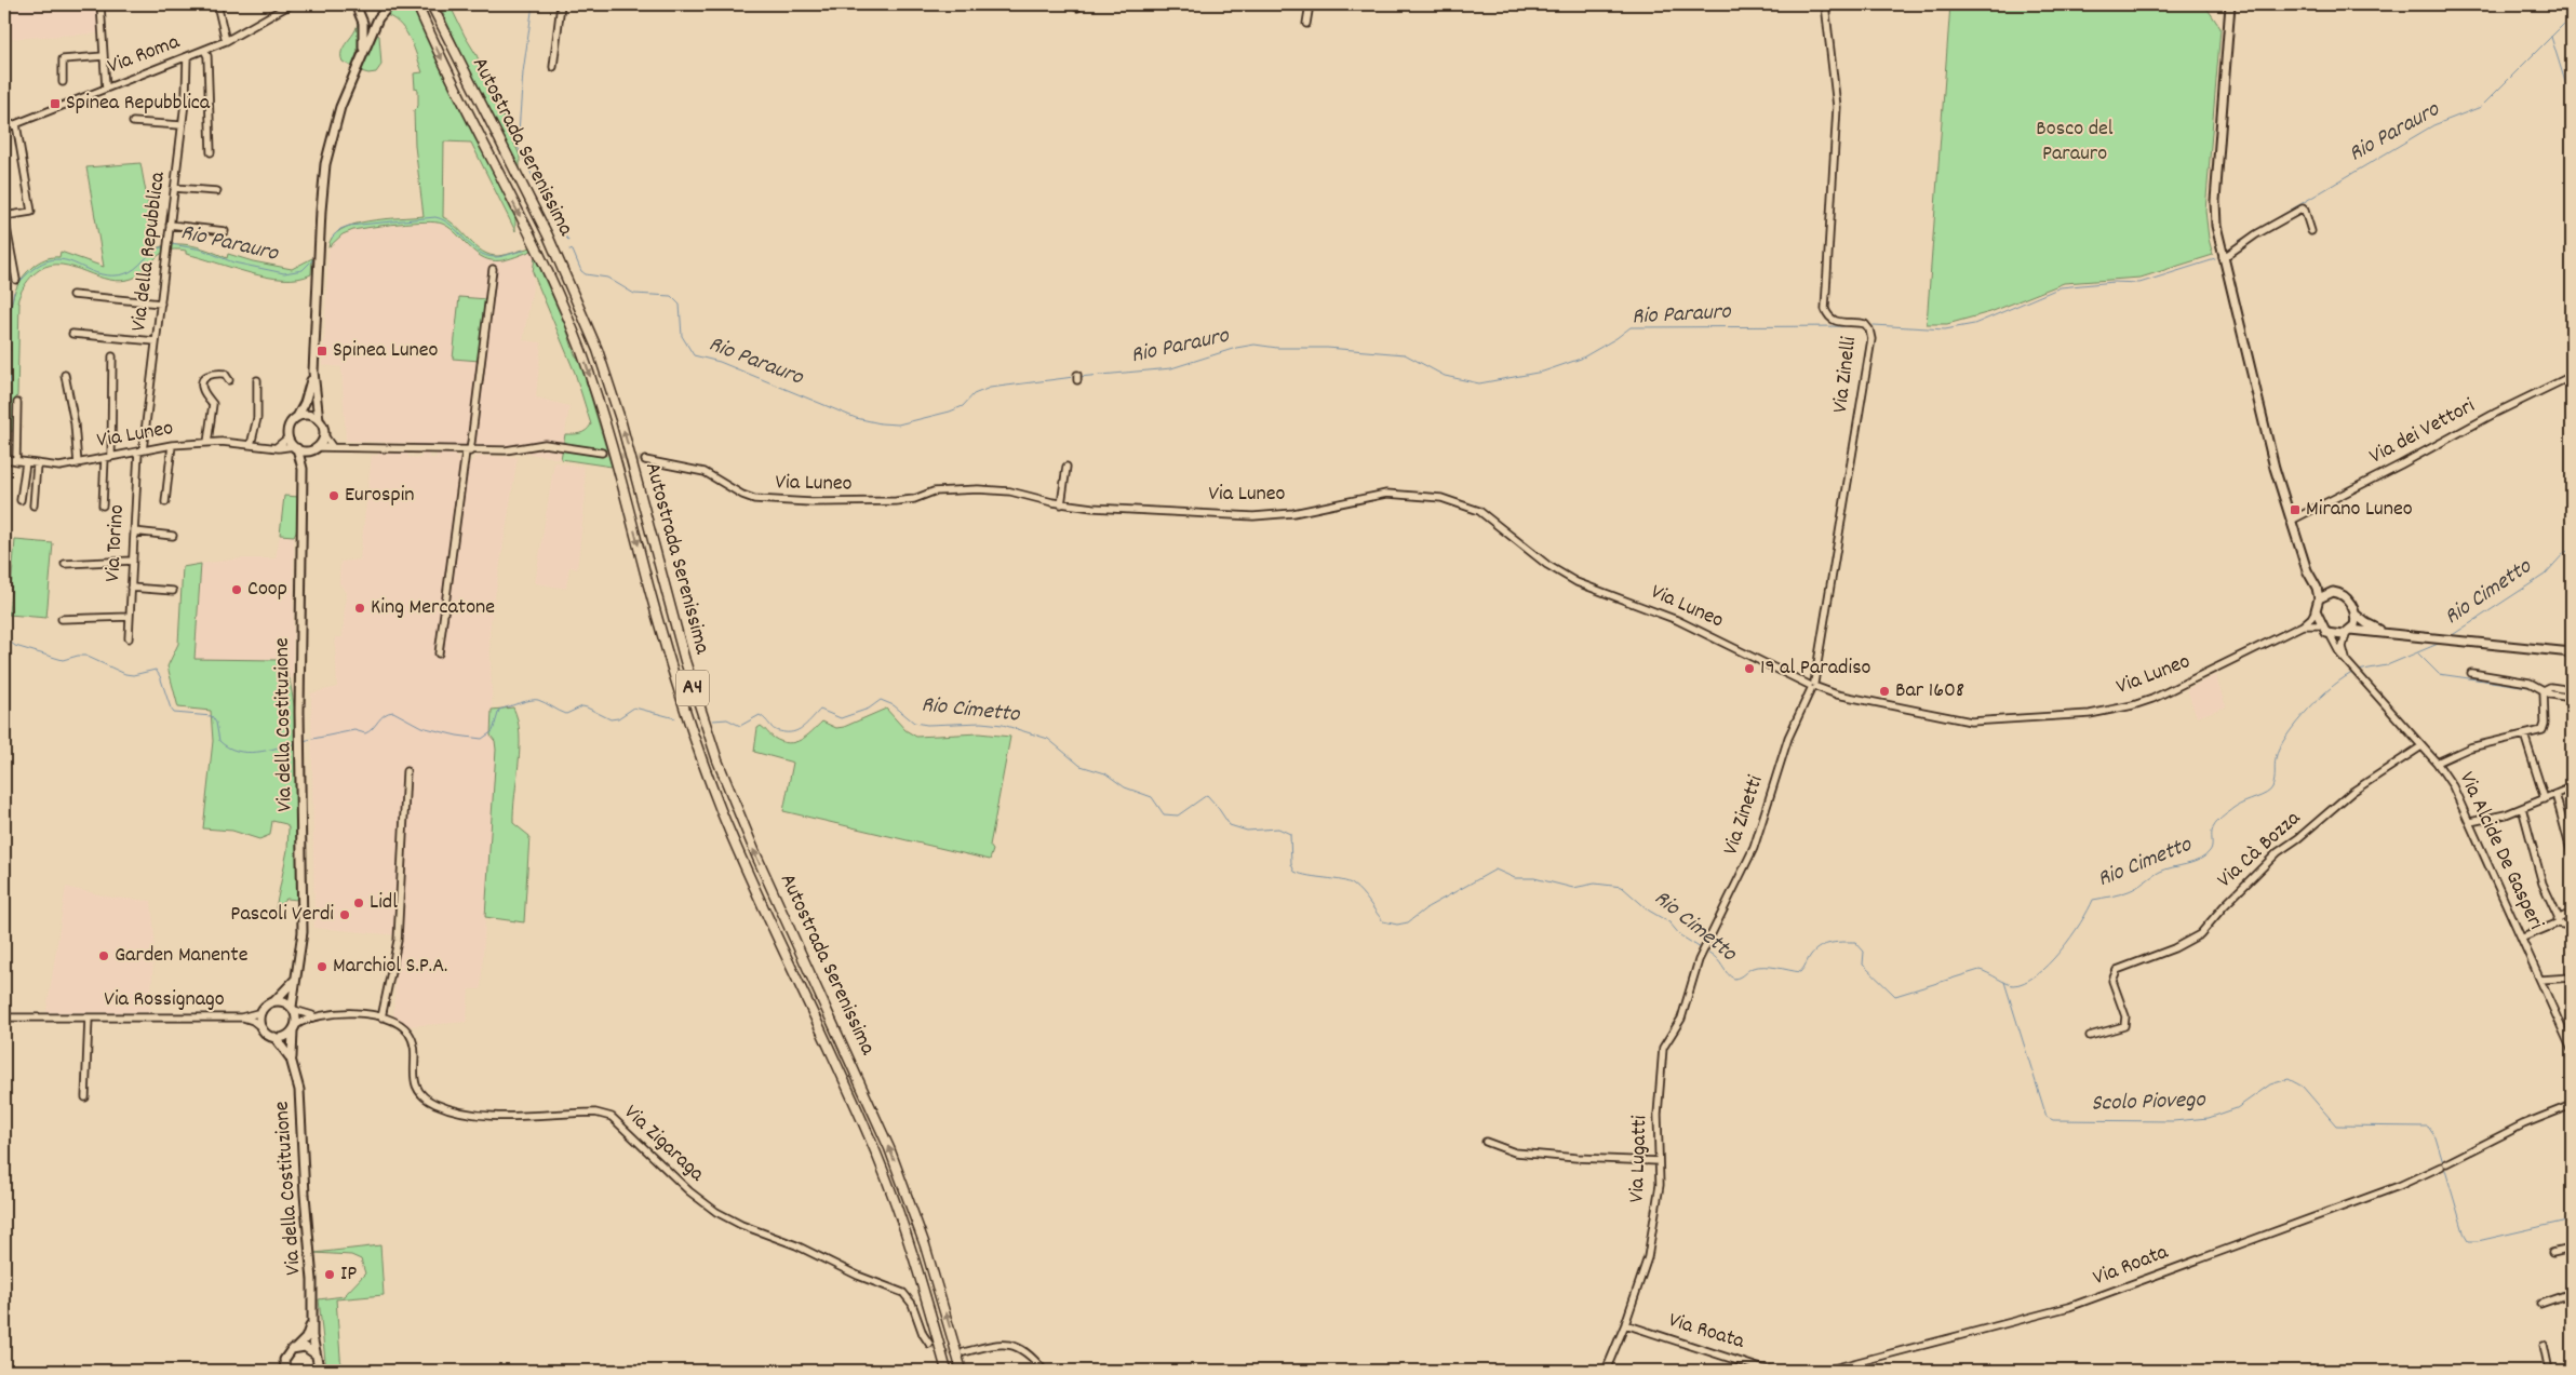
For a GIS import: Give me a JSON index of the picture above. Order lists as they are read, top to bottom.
{
  "streets": {
    "highway": ["Autostrada Serenissima", "A4"],
    "main road": ["Via della Costituzione"],
    "street": [
      "Via Roma",
      "Via della Repubblica",
      "Via Zinelli",
      "Via dei Vettori",
      "Via Luneo",
      "Via Torino",
      "Via Zinetti",
      "Via Cà Bozza",
      "Via Alcide De Gasperi",
      "Via Rossignago",
      "Via Zigaraga",
      "Via Lugatti",
      "Via Roata"
    ]
  },
  "crossings": [
    ["Via Roma", "Via della Repubblica"],
    ["Via della Repubblica", "Via Luneo"],
    ["Via della Repubblica", "Via Torino"],
    ["Via Zinelli", "Via Luneo"],
    ["Via Zinelli", "Via Zinetti"],
    ["Via Luneo", "Via Torino"],
    ["Via Luneo", "Via della Costituzione"],
    ["Via Luneo", "Via Zinetti"],
    ["Via della Costituzione", "Via Rossignago"],
    ["Via della Costituzione", "Via Zigaraga"],
    ["Via Zinetti", "Via Lugatti"],
    ["Via Cà Bozza", "Via Alcide De Gasperi"],
    ["Via Rossignago", "Via Zigaraga"],
    ["Via Lugatti", "Via Roata"]
  ],
  "water": ["Rio Parauro", "Rio Cimetto", "Scolo Piovego"],
  "parks": ["Bosco del Parauro"],
  "places": {
    "transit": ["Spinea Repubblica", "Spinea Luneo", "Mirano Luneo"],
    "other": [
      "Eurospin",
      "Coop",
      "King Mercatone",
      "19 al Paradiso",
      "Bar 1608",
      "Lidl",
      "Pascoli Verdi",
      "Garden Manente",
      "Marchiol S.P.A.",
      "IP"
    ]
  }
}
